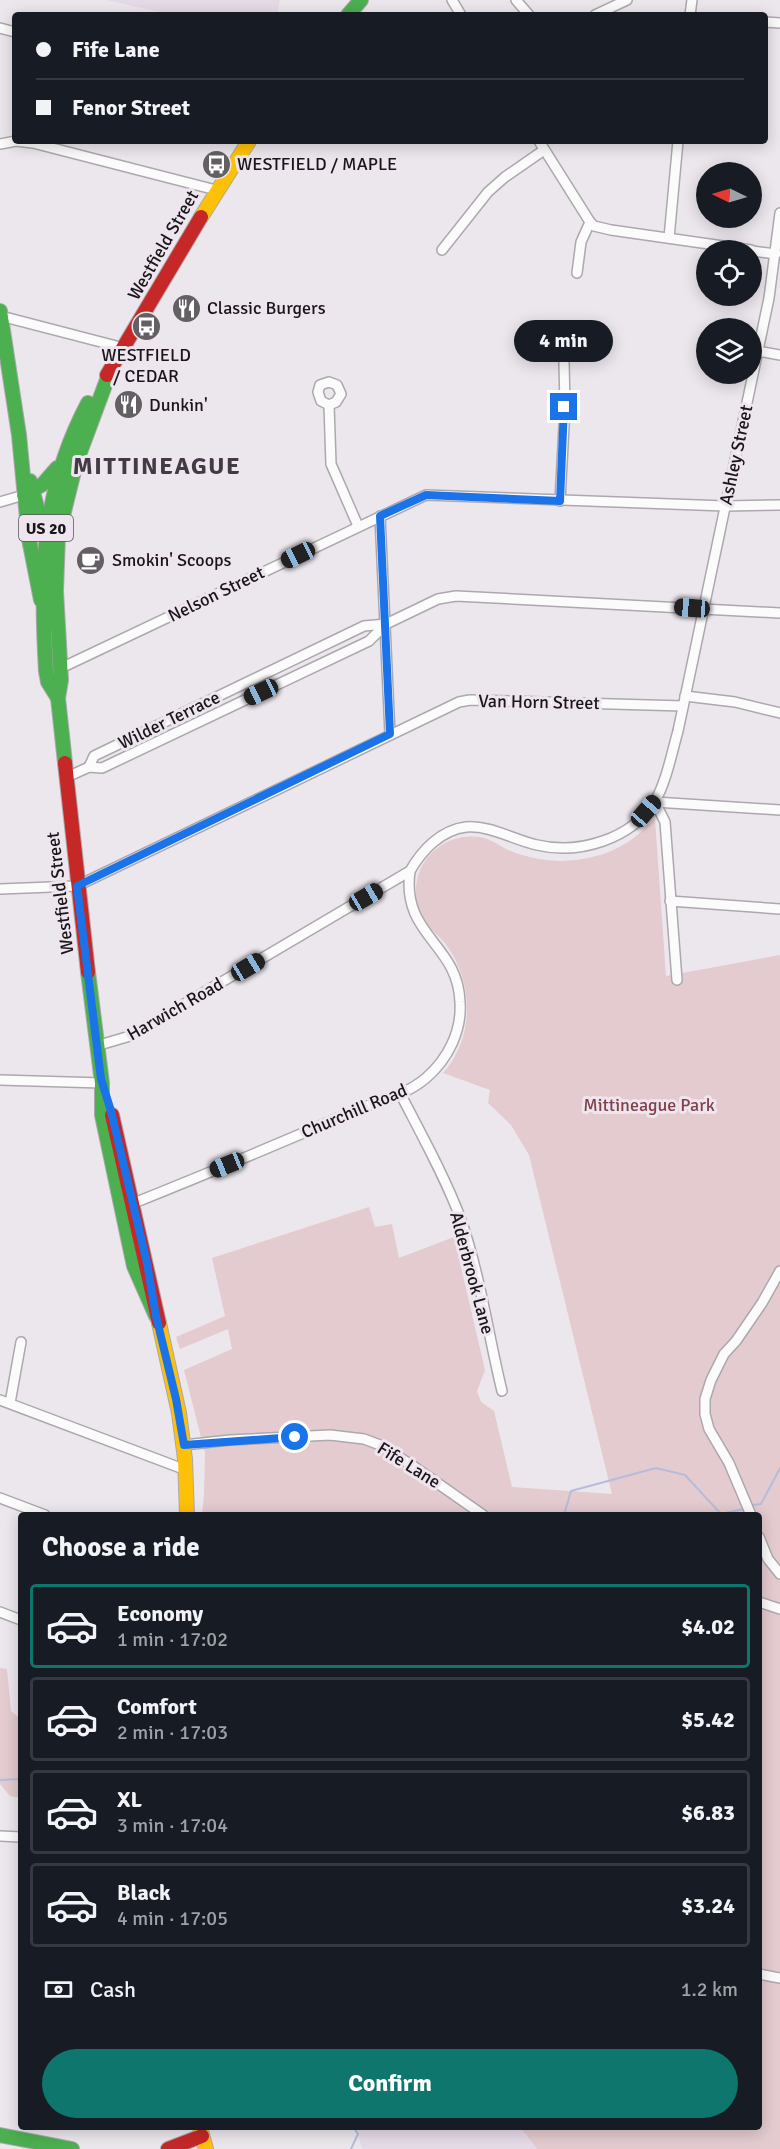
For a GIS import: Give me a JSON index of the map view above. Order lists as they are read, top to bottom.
{
  "streets": {
    "main road": ["Westfield Street", "US 20"],
    "street": [
      "Ashley Street",
      "Nelson Street",
      "Van Horn Street",
      "Wilder Terrace",
      "Harwich Road",
      "Churchill Road",
      "Alderbrook Lane",
      "Fife Lane"
    ]
  },
  "crossings": [
    ["Westfield Street", "Nelson Street"],
    ["Westfield Street", "Van Horn Street"],
    ["Westfield Street", "Wilder Terrace"],
    ["Westfield Street", "Harwich Road"],
    ["Westfield Street", "Churchill Road"],
    ["Westfield Street", "Fife Lane"],
    ["Ashley Street", "Nelson Street"],
    ["Ashley Street", "Van Horn Street"],
    ["Ashley Street", "Wilder Terrace"],
    ["Ashley Street", "Harwich Road"],
    ["Van Horn Street", "Harwich Road"],
    ["Harwich Road", "Churchill Road"],
    ["Churchill Road", "Alderbrook Lane"]
  ],
  "districts": ["MITTINEAGUE"],
  "parks": ["Mittineague Park"],
  "places": {
    "bus stop": ["WESTFIELD / MAPLE", "WESTFIELD / CEDAR"],
    "restaurant": ["Classic Burgers", "Dunkin'"],
    "cafe": ["Smokin' Scoops"]
  },
  "north": "left",
  "page": {
    "banner": ["Fife Lane", "Fenor Street"],
    "bubble": "4 min",
    "heading": "Choose a ride",
    "list": [
      {
        "name": "Economy",
        "note": "1 min · 17:02",
        "value": "$4.02"
      },
      {
        "name": "Comfort",
        "note": "2 min · 17:03",
        "value": "$5.42"
      },
      {
        "name": "XL",
        "note": "3 min · 17:04",
        "value": "$6.83"
      },
      {
        "name": "Black",
        "note": "4 min · 17:05",
        "value": "$3.24"
      }
    ],
    "pay": ["Cash", "1.2 km"],
    "buttons": "Confirm"
  }
}
